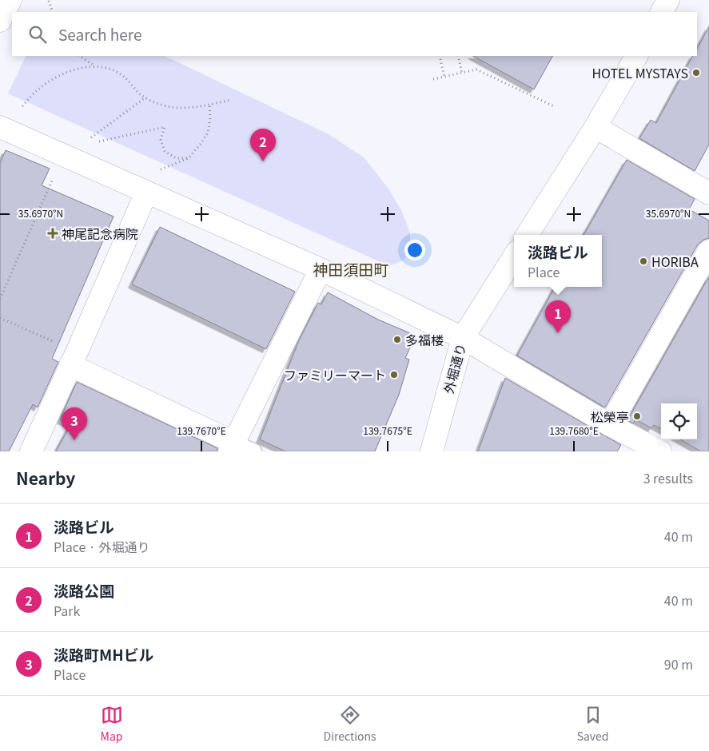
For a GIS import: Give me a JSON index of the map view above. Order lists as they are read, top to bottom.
{
  "streets": {
    "street": ["外堀通り"]
  },
  "districts": ["神田須田町"],
  "places": {
    "other": [
      "HOTEL MYSTAYS",
      "HORIBA",
      "多福楼",
      "ファミリーマート",
      "松榮亭"
    ],
    "health": ["神尾記念病院"]
  },
  "page": {
    "search": "Search here",
    "pins": ["2", "1", "3"],
    "popup": ["淡路ビル", "Place"],
    "heading": ["Nearby", "3 results"],
    "list": [
      {
        "mark": "1",
        "name": "淡路ビル",
        "note": "Place · 外堀通り",
        "value": "40 m"
      },
      {
        "mark": "2",
        "name": "淡路公園",
        "note": "Park",
        "value": "40 m"
      },
      {
        "mark": "3",
        "name": "淡路町MHビル",
        "note": "Place",
        "value": "90 m"
      }
    ],
    "nav": ["Map", "Directions", "Saved"]
  },
  "coordinates": [
    "35.6970°N",
    "139.7670°E",
    "139.7675°E",
    "139.7680°E"
  ]
}
